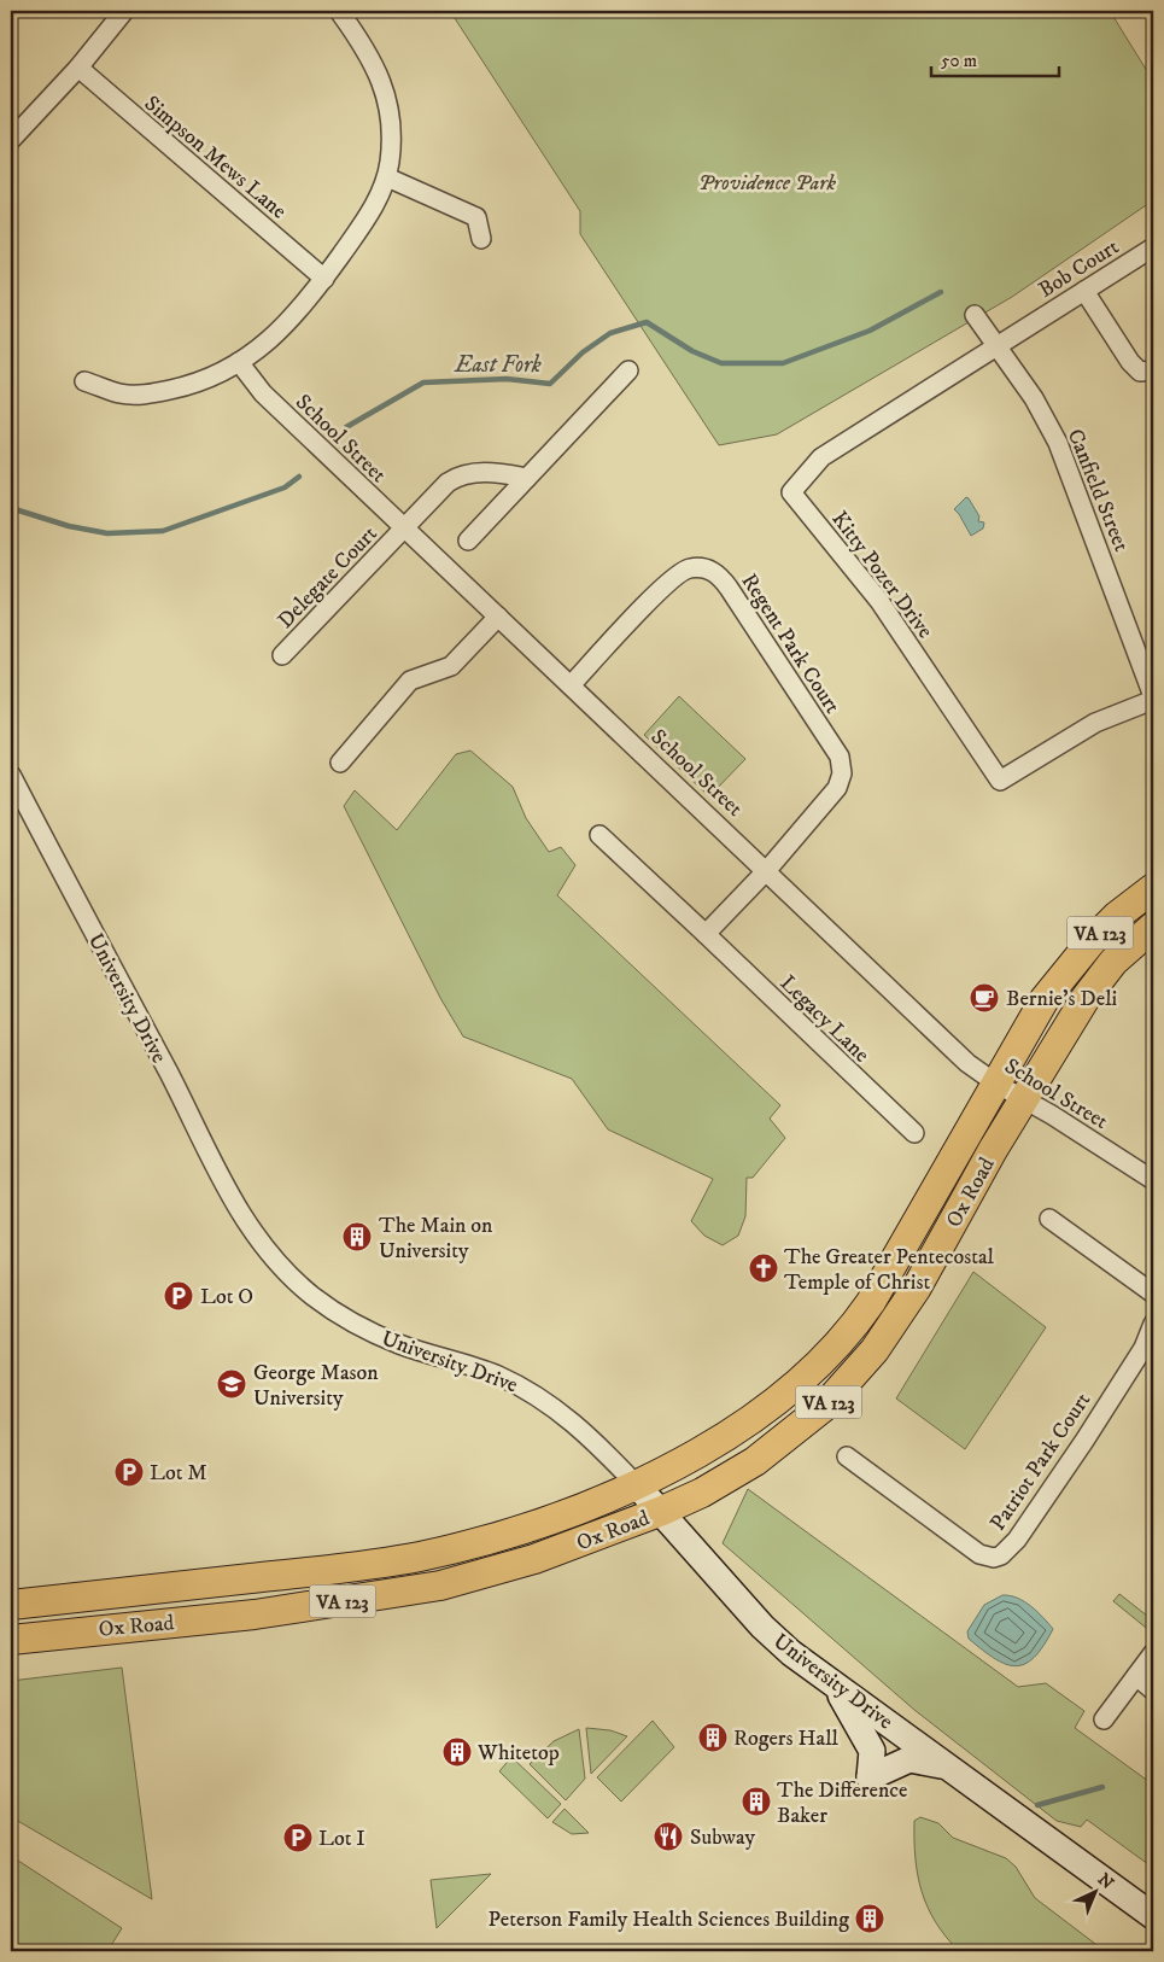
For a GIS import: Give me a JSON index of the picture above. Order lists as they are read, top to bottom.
{
  "streets": {
    "main road": ["VA 123", "Ox Road"],
    "street": [
      "Simpson Mews Lane",
      "Bob Court",
      "School Street",
      "Canfield Street",
      "Kitty Pozer Drive",
      "Delegate Court",
      "Regent Park Court",
      "University Drive",
      "Legacy Lane",
      "Patriot Park Court"
    ]
  },
  "crossings": [
    ["Bob Court", "Kitty Pozer Drive"],
    ["School Street", "Delegate Court"],
    ["School Street", "Regent Park Court"],
    ["School Street", "VA 123"],
    ["School Street", "Ox Road"],
    ["Canfield Street", "Kitty Pozer Drive"],
    ["VA 123", "Ox Road"],
    ["University Drive", "Ox Road"]
  ],
  "water": ["East Fork"],
  "parks": ["Providence Park"],
  "places": {
    "cafe": ["Bernie's Deli"],
    "building": [
      "The Main on University",
      "Rogers Hall",
      "Whitetop",
      "The Difference Baker",
      "Peterson Family Health Sciences Building"
    ],
    "church": ["The Greater Pentecostal Temple of Christ"],
    "parking": ["Lot O", "Lot M", "Lot I"],
    "school or university": ["George Mason University"],
    "restaurant": ["Subway"]
  },
  "scale_bar": "50 m",
  "north": "top right"
}
